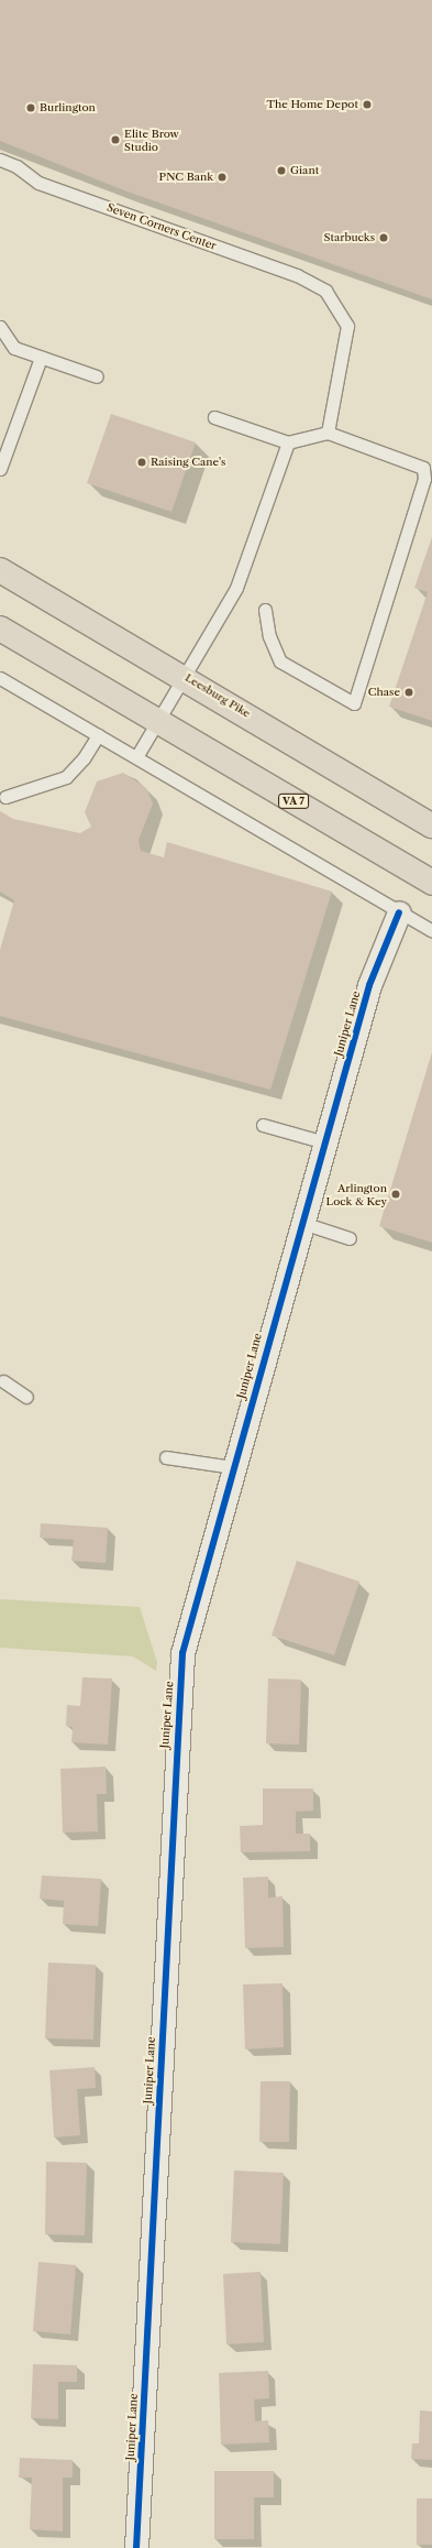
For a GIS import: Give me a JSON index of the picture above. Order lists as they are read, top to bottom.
{
  "streets": {
    "main road": ["Leesburg Pike", "VA 7"],
    "street": ["Juniper Lane"],
    "lane": ["Seven Corners Center"]
  },
  "places": [
    "The Home Depot",
    "Burlington",
    "Elite Brow Studio",
    "Giant",
    "PNC Bank",
    "Starbucks",
    "Raising Cane's",
    "Chase",
    "Arlington Lock & Key"
  ]
}
